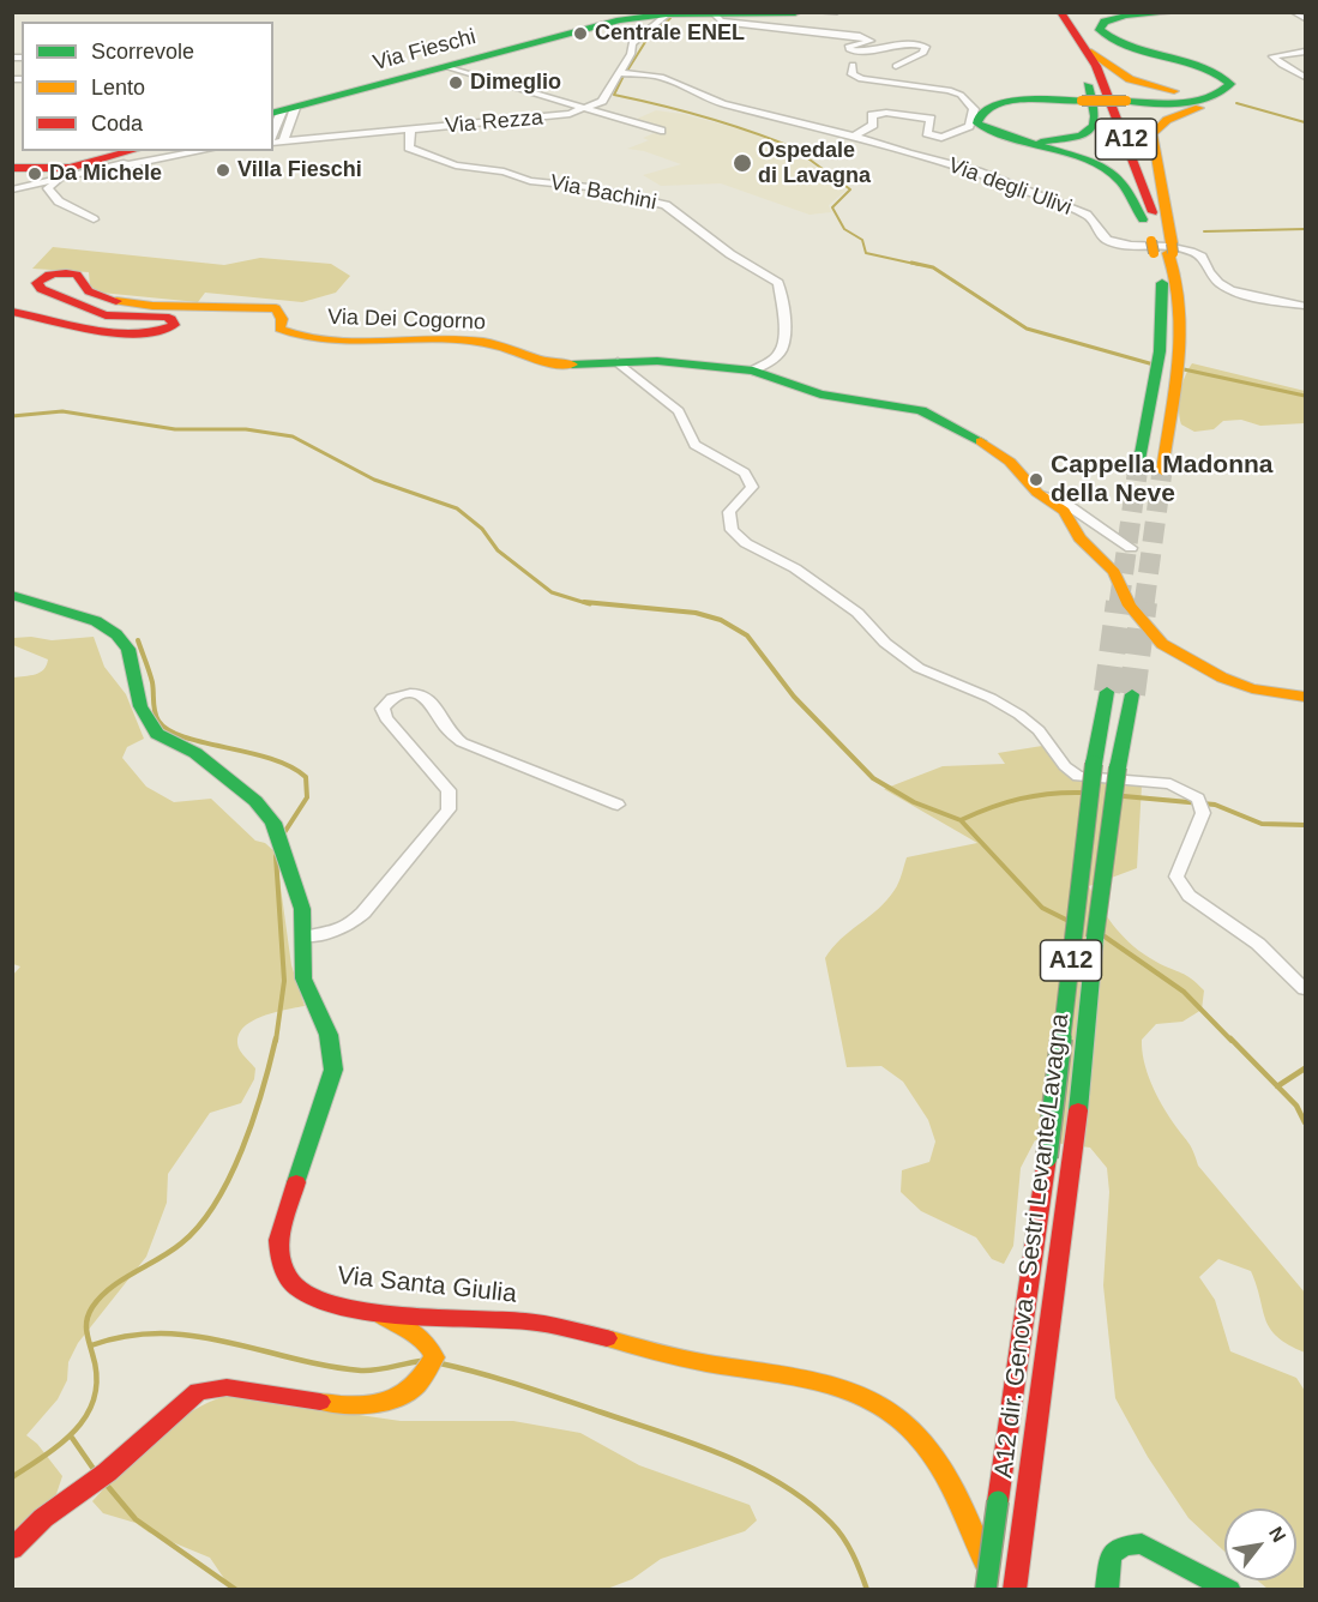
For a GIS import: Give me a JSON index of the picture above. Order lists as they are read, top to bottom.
{
  "streets": {
    "main road": [
      "Via Fieschi",
      "A12",
      "Via Dei Cogorno",
      "A12 dir. Genova - Sestri Levante/Lavagna",
      "Via Santa Giulia"
    ],
    "street": ["Via Rezza", "Via degli Ulivi", "Via Bachini"]
  },
  "crossings": [
    ["Via Fieschi", "Via Rezza"],
    ["Via Rezza", "Via degli Ulivi"],
    ["Via Rezza", "Via Bachini"],
    ["Via Bachini", "Via Dei Cogorno"]
  ],
  "places": [
    "Centrale ENEL",
    "Dimeglio",
    "Ospedale di Lavagna",
    "Villa Fieschi",
    "Da Michele",
    "Cappella Madonna della Neve"
  ],
  "legend": ["Scorrevole", "Lento", "Coda"],
  "north": "top right"
}
